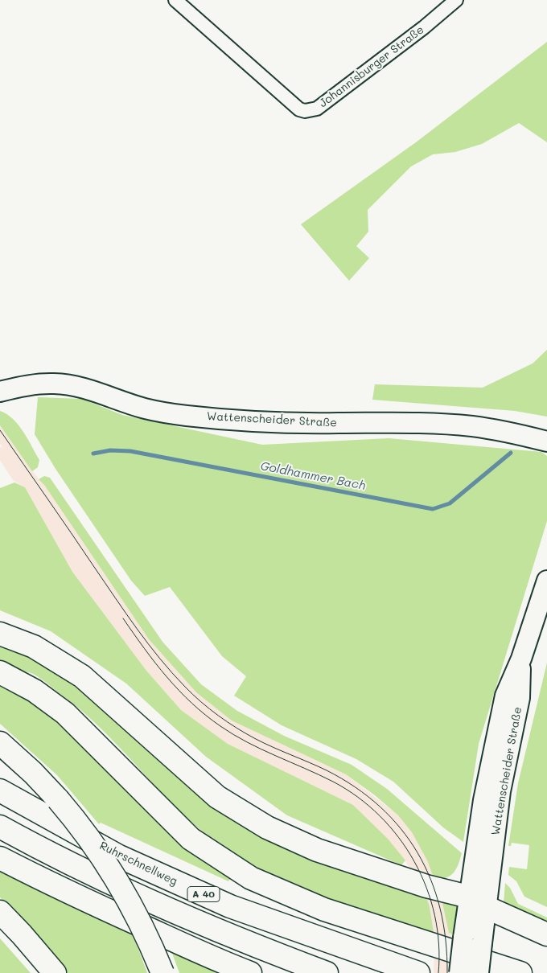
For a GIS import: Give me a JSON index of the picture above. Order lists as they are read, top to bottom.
{
  "streets": {
    "highway": ["Ruhrschnellweg", "A 40"],
    "main road": ["Wattenscheider Straße"],
    "street": ["Johannisburger Straße"]
  },
  "water": ["Goldhammer Bach"]
}
